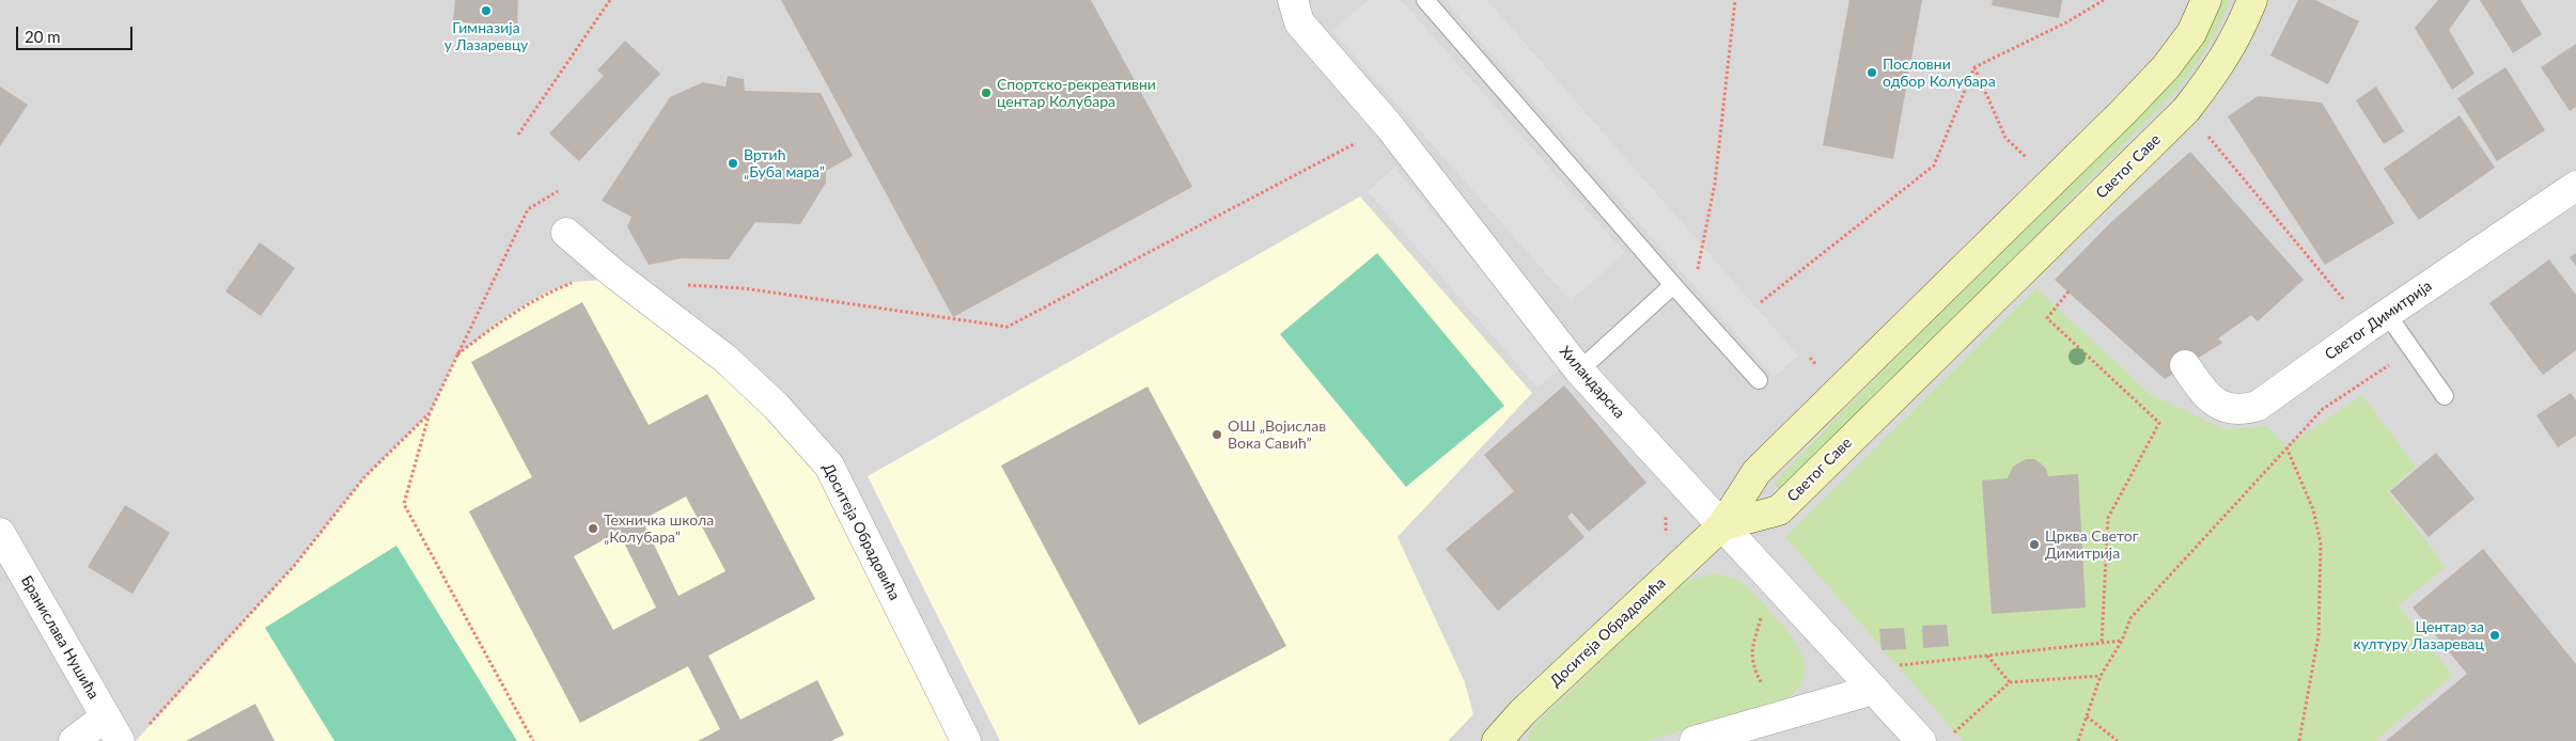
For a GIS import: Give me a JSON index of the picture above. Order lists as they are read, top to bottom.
{
  "streets": {
    "street": [
      "Светог Саве",
      "Светог Димитрија",
      "Хиландарска",
      "Доситеја Обрадовића",
      "Бранислава Нушића"
    ]
  },
  "crossings": [
    ["Светог Саве", "Хиландарска"],
    ["Светог Саве", "Доситеја Обрадовића"],
    ["Хиландарска", "Доситеја Обрадовића"]
  ],
  "places": [
    "Гимназија у Лазаревцу",
    "Пословни одбор Колубара",
    "Спортско-рекреативни центар Колубара",
    "Вртић „Буба мара”",
    "ОШ „Војислав Вока Савић”",
    "Техничка школа „Колубара”",
    "Црква Светог Димитрија",
    "Центар за културу Лазаревац"
  ],
  "scale_bar": "20 m"
}
